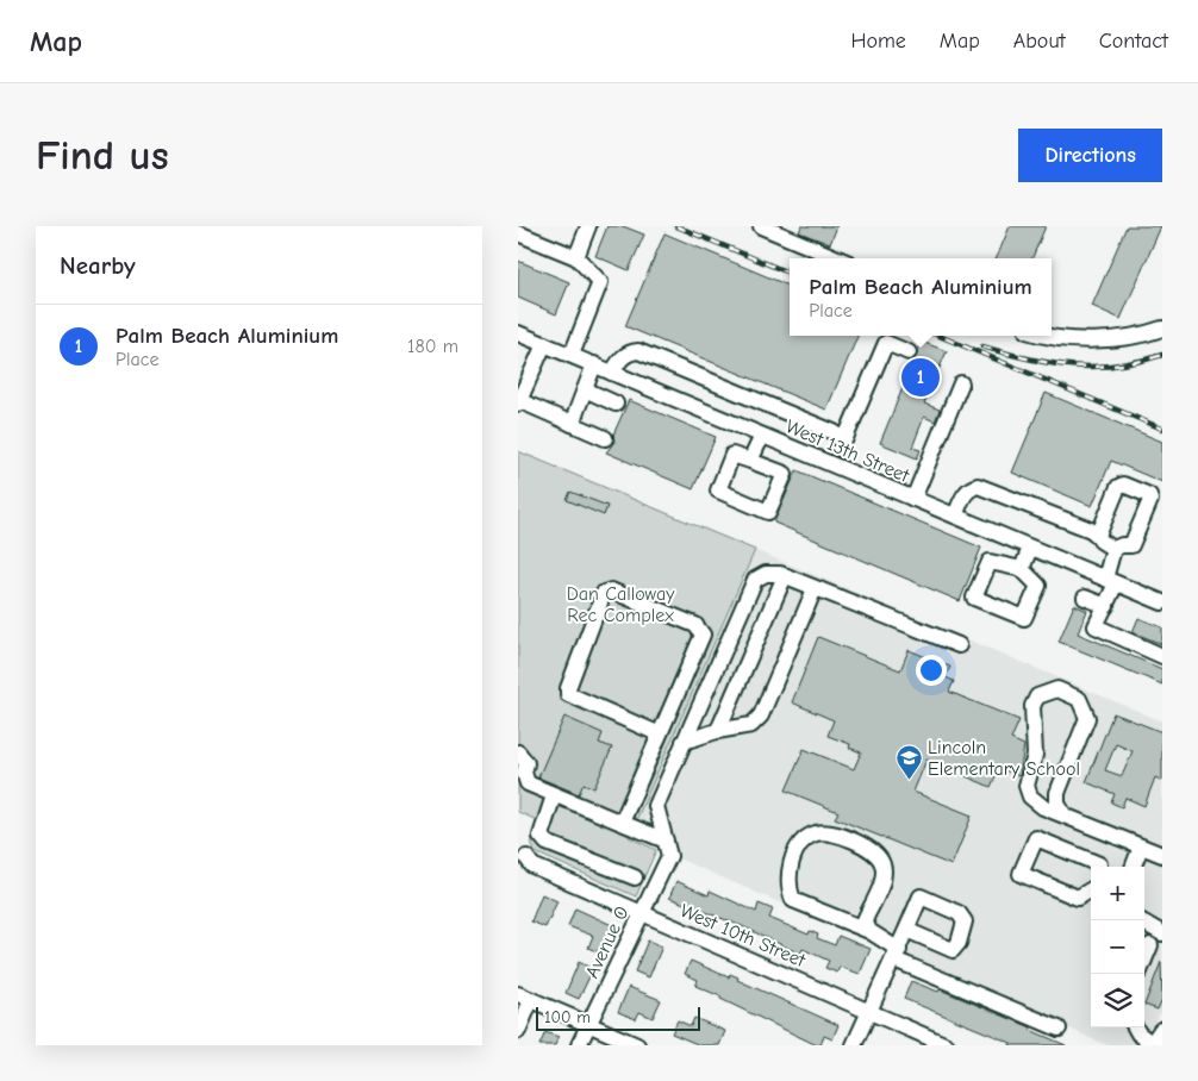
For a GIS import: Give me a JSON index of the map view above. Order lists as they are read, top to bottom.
{
  "streets": {
    "street": ["West 13th Street", "West 10th Street", "Avenue O"]
  },
  "crossings": [
    ["West 10th Street", "Avenue O"]
  ],
  "parks": ["Dan Calloway Rec Complex"],
  "places": {
    "school or university": ["Lincoln Elementary School"]
  },
  "scale_bar": "100 m",
  "page": {
    "header": "Map",
    "nav": [
      "Home",
      "Map",
      "About",
      "Contact"
    ],
    "buttons": "Directions",
    "title": "Find us",
    "heading": "Nearby",
    "popup": ["Palm Beach Aluminium", "Place"],
    "list": [
      {
        "mark": "1",
        "name": "Palm Beach Aluminium",
        "note": "Place",
        "value": "180 m"
      }
    ],
    "pins": "1",
    "map_buttons": ["+", "−"],
    "scale": "100 m"
  }
}
